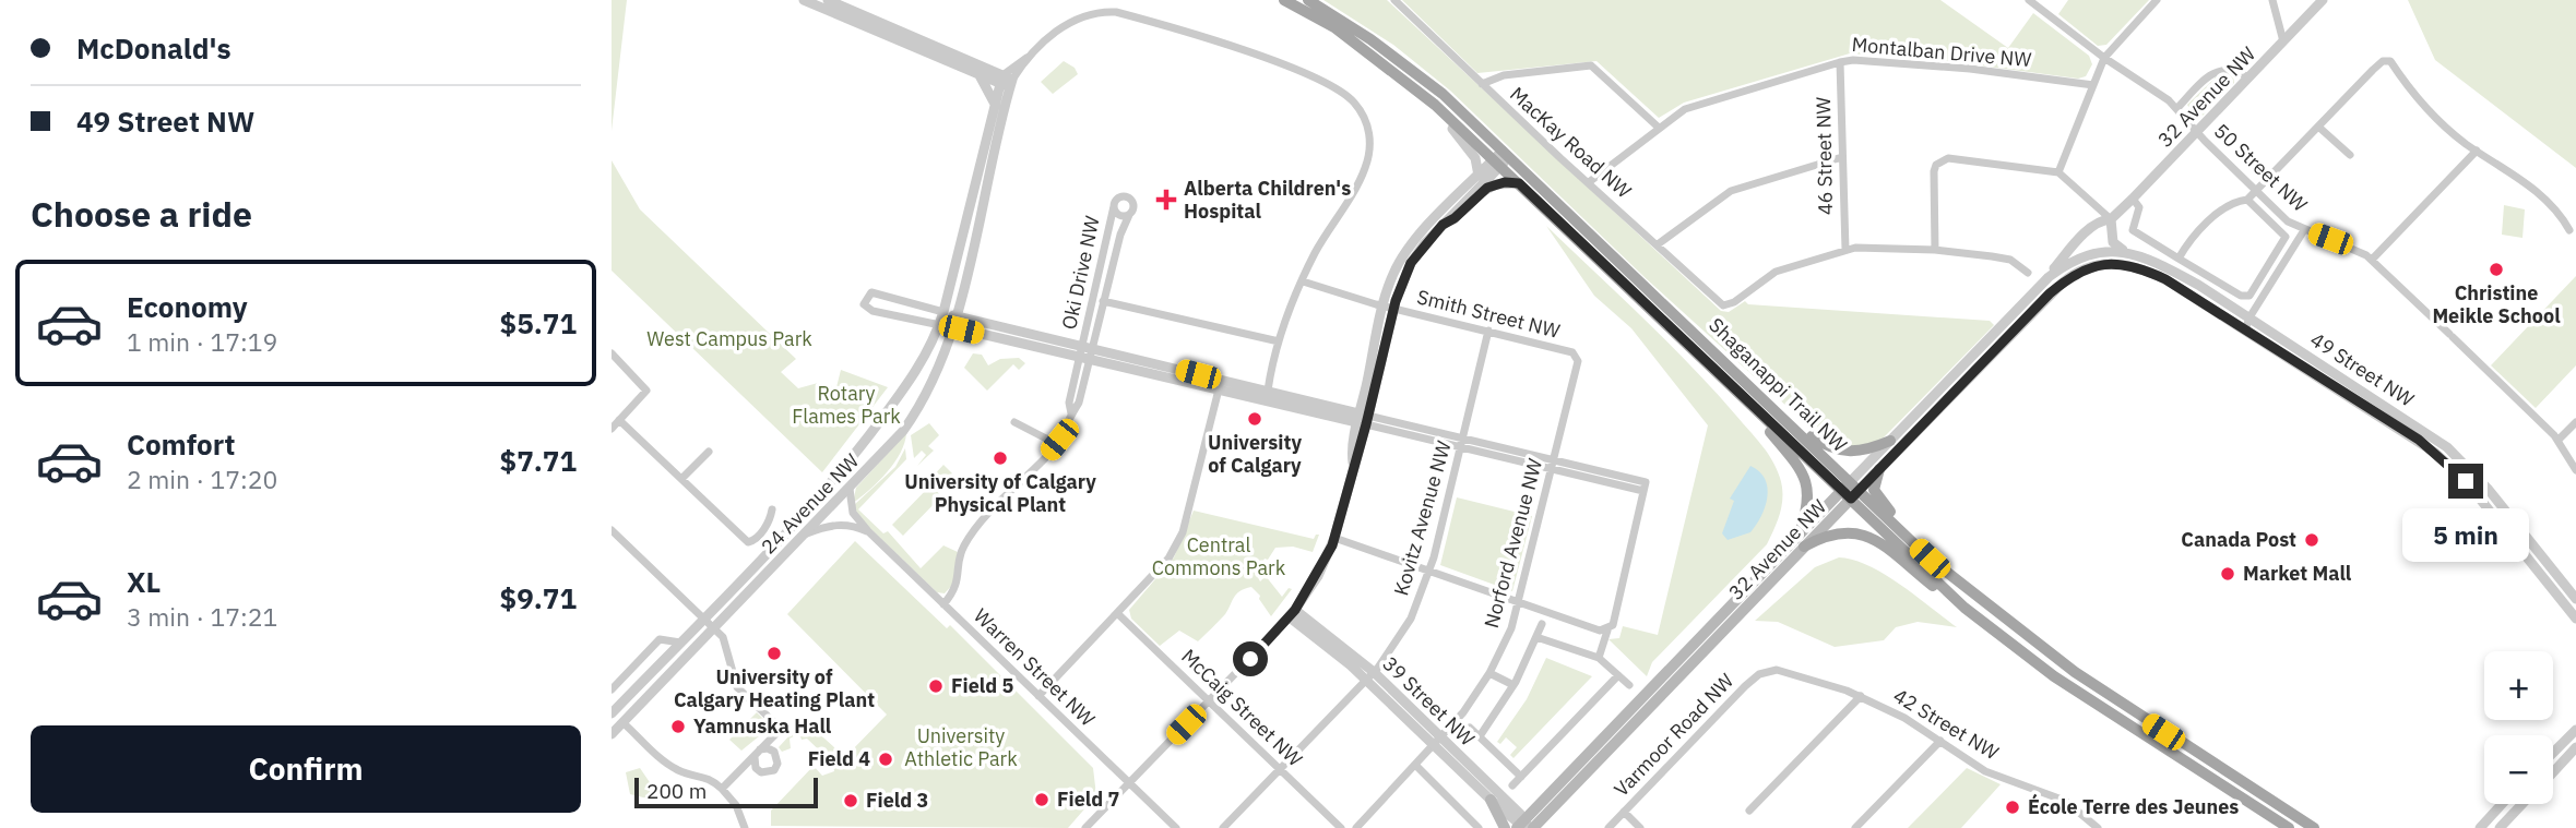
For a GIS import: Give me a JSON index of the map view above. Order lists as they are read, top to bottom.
{
  "streets": {
    "main road": ["32 Avenue NW", "Shaganappi Trail NW"],
    "street": [
      "Montalban Drive NW",
      "MacKay Road NW",
      "46 Street NW",
      "50 Street NW",
      "Oki Drive NW",
      "Smith Street NW",
      "49 Street NW",
      "24 Avenue NW",
      "Kovitz Avenue NW",
      "Norford Avenue NW",
      "Warren Street NW",
      "39 Street NW",
      "McCaig Street NW",
      "42 Street NW",
      "Varmoor Road NW"
    ]
  },
  "crossings": [
    ["Montalban Drive NW", "MacKay Road NW"],
    ["Montalban Drive NW", "46 Street NW"],
    ["32 Avenue NW", "50 Street NW"],
    ["32 Avenue NW", "49 Street NW"],
    ["32 Avenue NW", "Shaganappi Trail NW"],
    ["32 Avenue NW", "39 Street NW"],
    ["MacKay Road NW", "46 Street NW"],
    ["Smith Street NW", "Kovitz Avenue NW"],
    ["Smith Street NW", "Norford Avenue NW"],
    ["24 Avenue NW", "Warren Street NW"],
    ["Kovitz Avenue NW", "39 Street NW"],
    ["Kovitz Avenue NW", "McCaig Street NW"],
    ["Norford Avenue NW", "39 Street NW"],
    ["42 Street NW", "Varmoor Road NW"]
  ],
  "parks": [
    "West Campus Park",
    "Rotary Flames Park",
    "Central Commons Park",
    "University Athletic Park"
  ],
  "places": {
    "health": ["Alberta Children's Hospital"],
    "other": [
      "Christine Meikle School",
      "University of Calgary",
      "University of Calgary Physical Plant",
      "Canada Post",
      "Market Mall",
      "University of Calgary Heating Plant",
      "Field 5",
      "Yamnuska Hall",
      "Field 4",
      "Field 7",
      "Field 3",
      "École Terre des Jeunes"
    ]
  },
  "scale_bar": "200 m",
  "page": {
    "banner": ["McDonald's", "49 Street NW"],
    "heading": "Choose a ride",
    "list": [
      {
        "name": "Economy",
        "note": "1 min · 17:19",
        "value": "$5.71"
      },
      {
        "name": "Comfort",
        "note": "2 min · 17:20",
        "value": "$7.71"
      },
      {
        "name": "XL",
        "note": "3 min · 17:21",
        "value": "$9.71"
      }
    ],
    "bubble": "5 min",
    "map_buttons": ["+", "−"],
    "buttons": "Confirm",
    "scale": "200 m"
  }
}
